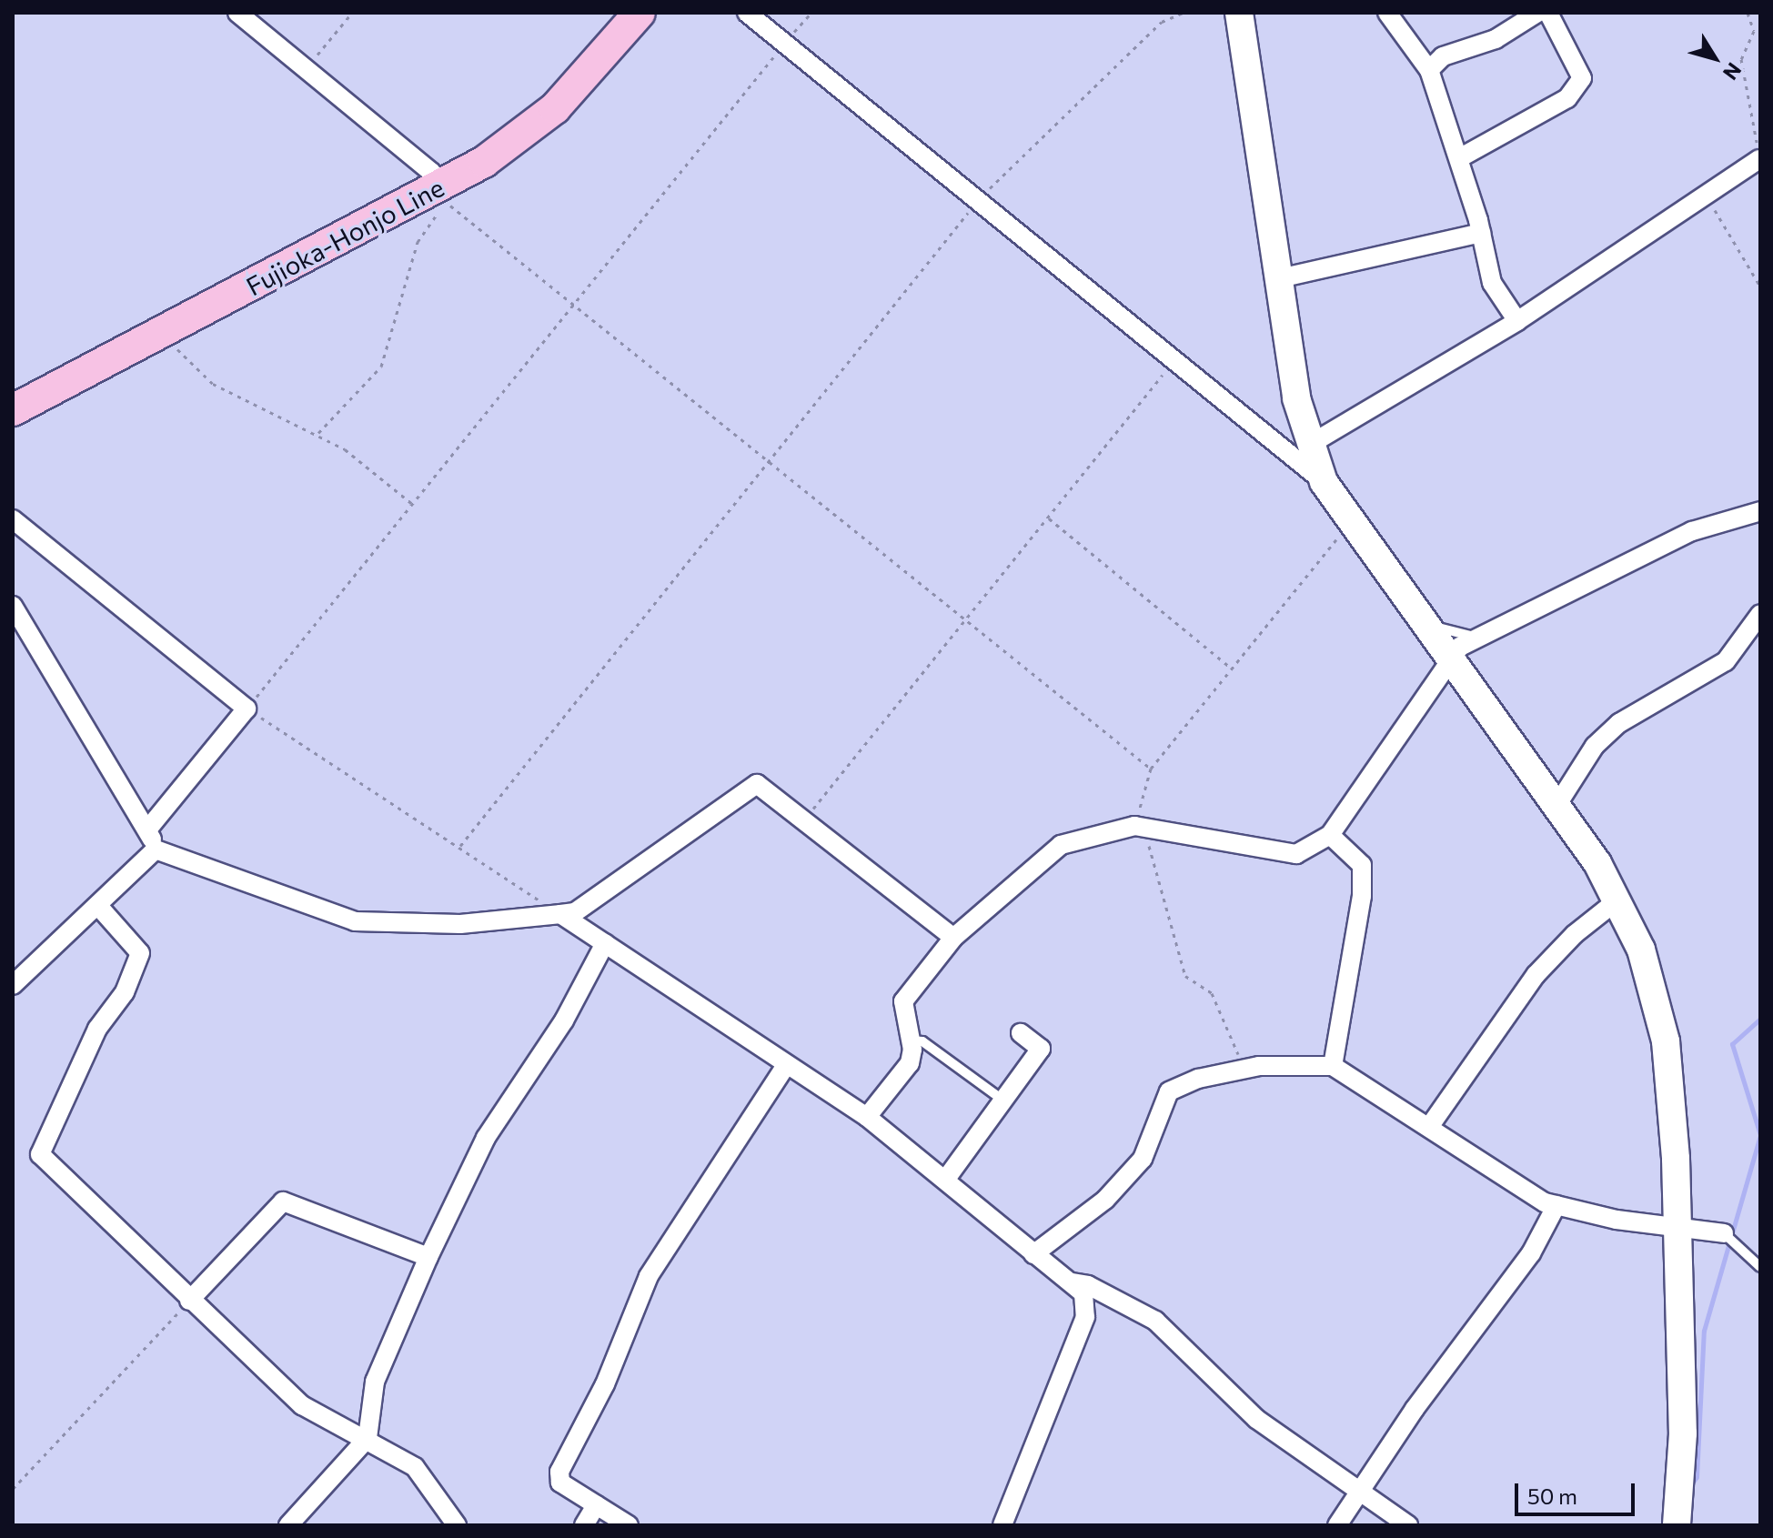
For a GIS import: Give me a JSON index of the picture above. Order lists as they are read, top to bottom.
{
  "streets": {
    "main road": ["Fujioka-Honjo Line"]
  },
  "scale_bar": "50 m",
  "north": "bottom right"
}
